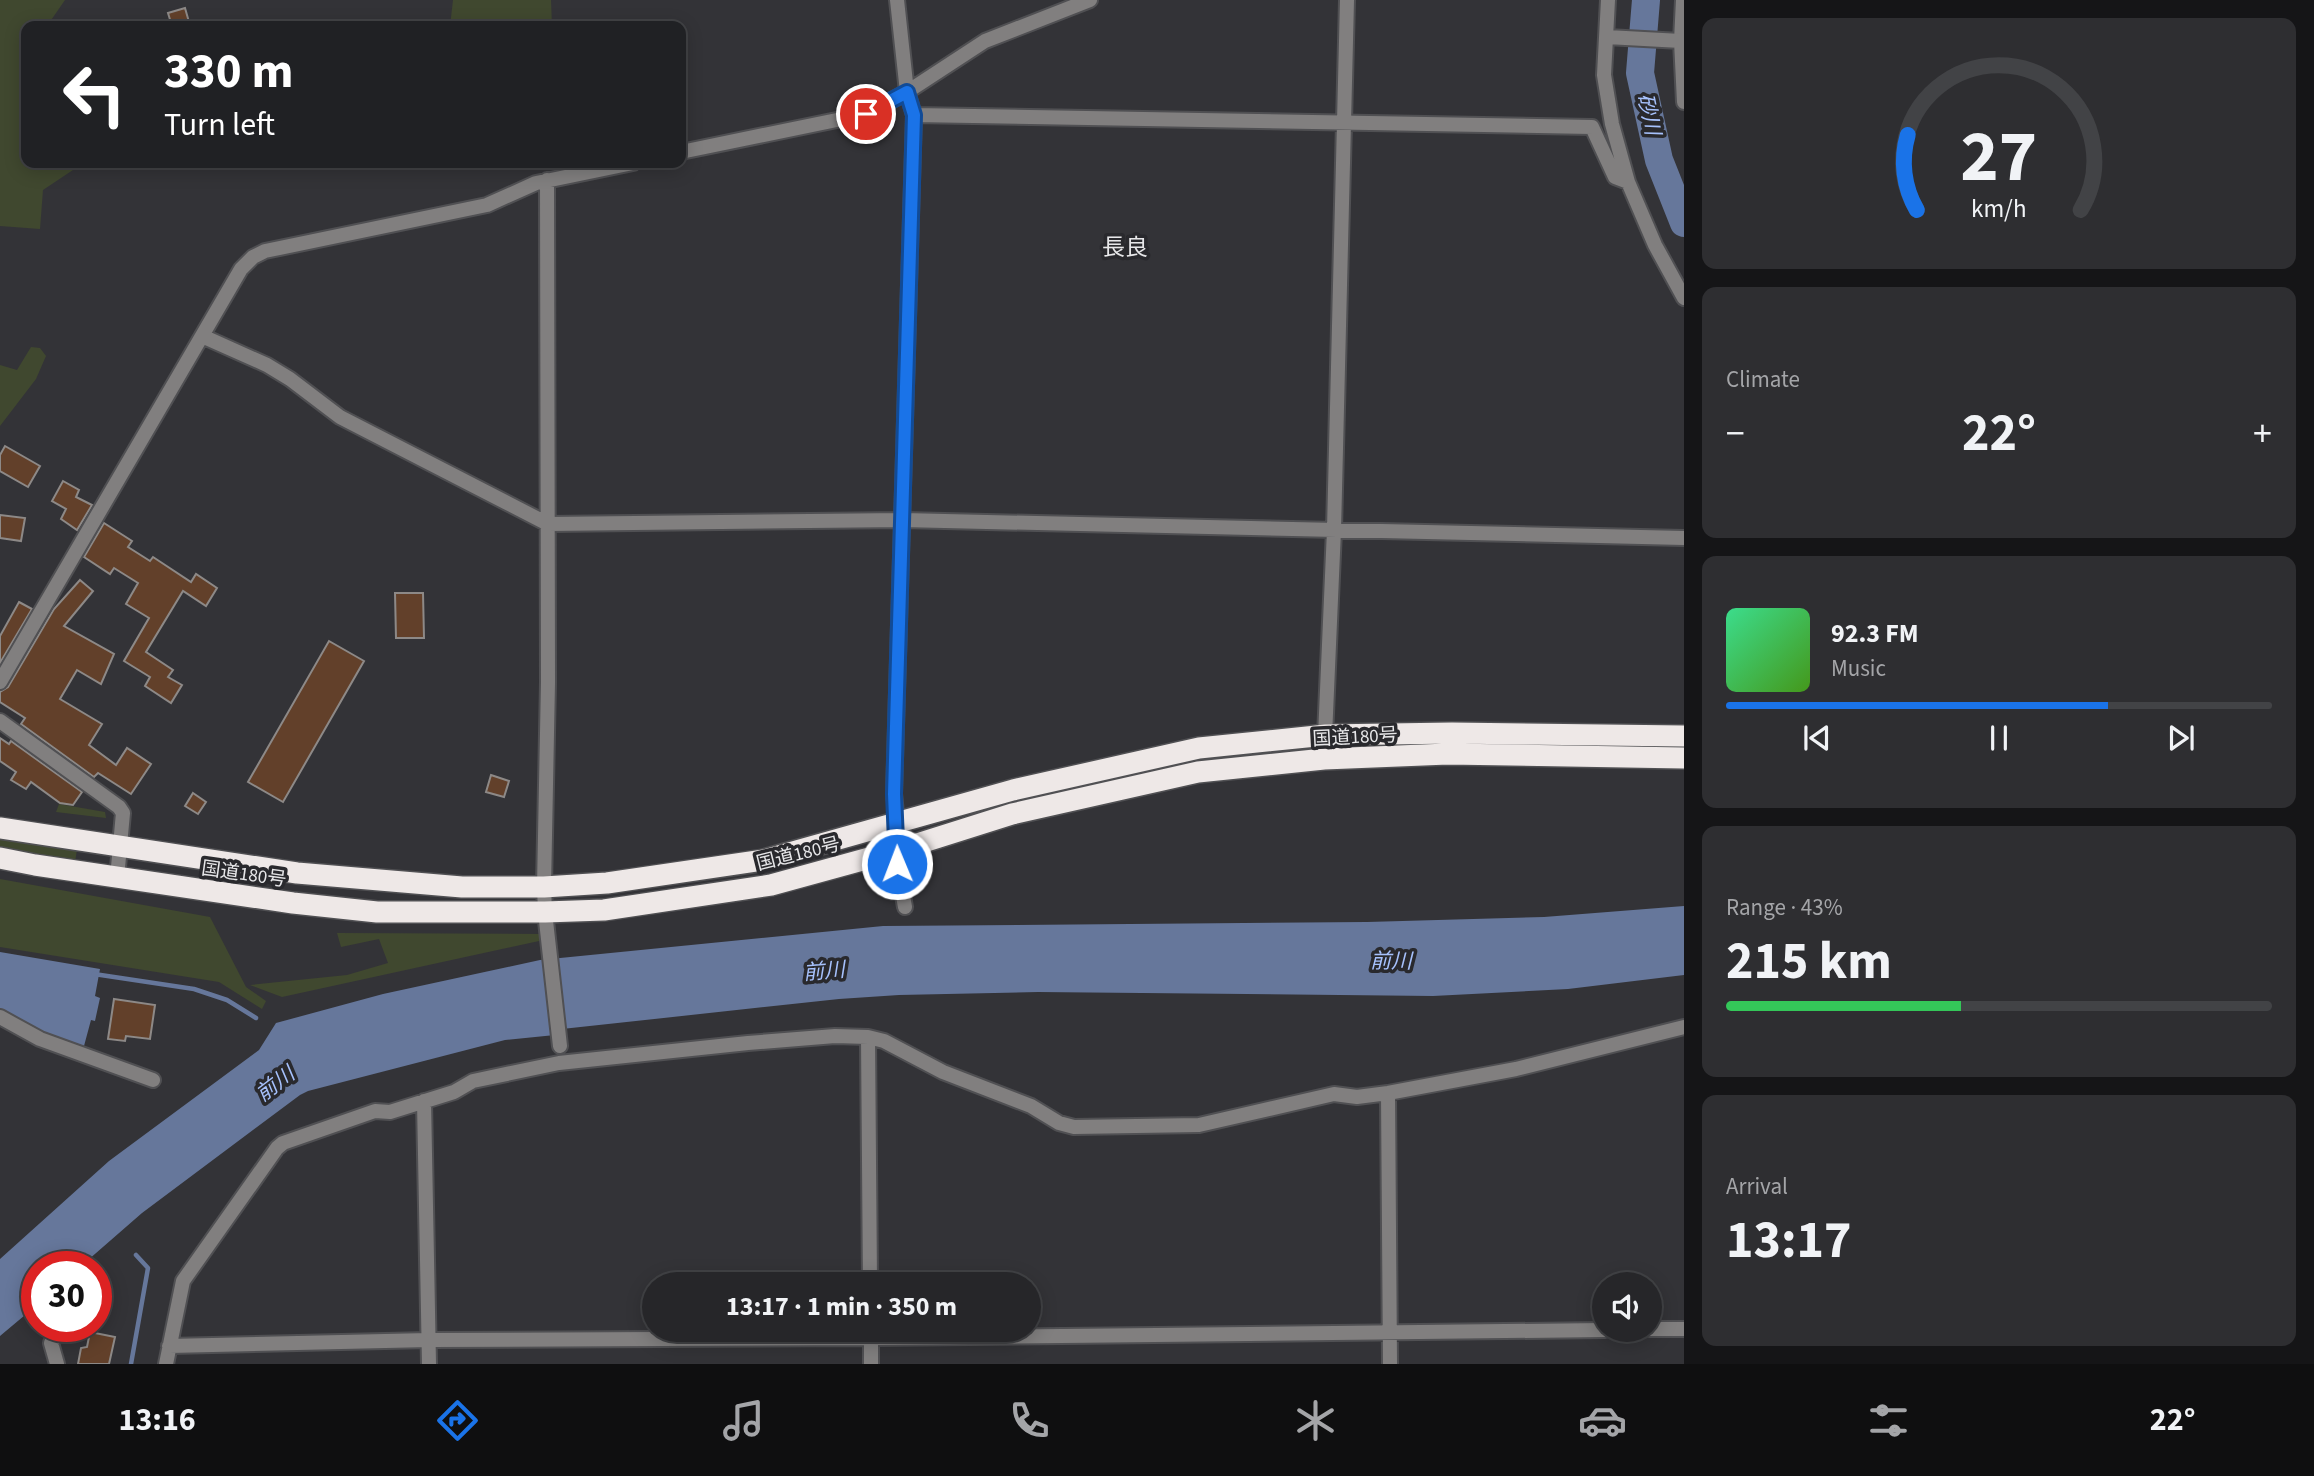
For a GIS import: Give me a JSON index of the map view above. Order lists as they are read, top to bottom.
{
  "streets": {
    "highway": ["国道180号"]
  },
  "districts": ["長良"],
  "water": ["砂川", "前川"],
  "page": {
    "turn": ["330 m", "Turn left"],
    "tile": [
      "Climate",
      ["Range · 43%", "215 km"],
      ["Arrival", "13:17"]
    ],
    "heat": ["−", "22°", "+"],
    "song": ["92.3 FM", "Music"],
    "limit": "30",
    "trip": "13:17 · 1 min · 350 m",
    "tabs": ["13:16", "22°"],
    "gauge": ["27", "km/h"]
  }
}
